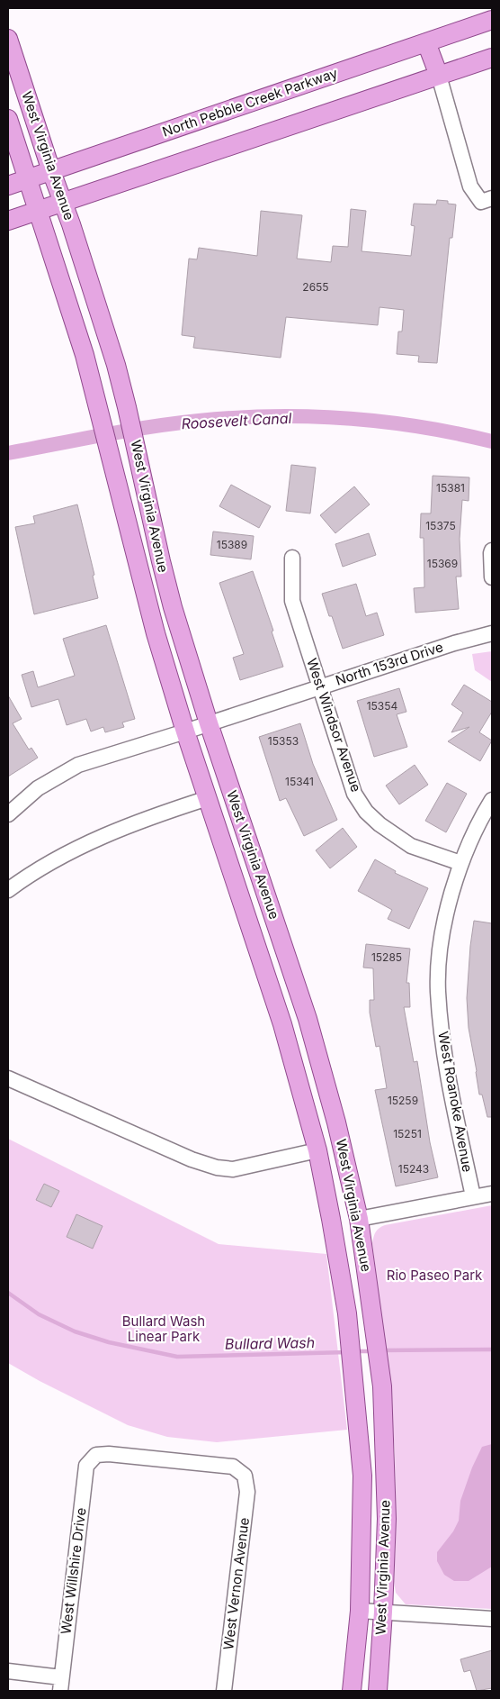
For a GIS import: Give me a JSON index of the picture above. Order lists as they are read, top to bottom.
{
  "streets": {
    "main road": ["North Pebble Creek Parkway", "West Virginia Avenue"],
    "street": [
      "North 153rd Drive",
      "West Windsor Avenue",
      "West Roanoke Avenue",
      "West Willshire Drive",
      "West Vernon Avenue"
    ]
  },
  "crossings": [
    ["North Pebble Creek Parkway", "West Virginia Avenue"],
    ["West Virginia Avenue", "North 153rd Drive"],
    ["North 153rd Drive", "West Windsor Avenue"],
    ["West Windsor Avenue", "West Roanoke Avenue"],
    ["West Willshire Drive", "West Vernon Avenue"]
  ],
  "water": ["Roosevelt Canal", "Bullard Wash"],
  "parks": ["Rio Paseo Park", "Bullard Wash Linear Park"],
  "house_numbers": [
    "2655",
    "15381",
    "15375",
    "15389",
    "15369",
    "15354",
    "15353",
    "15341",
    "15285",
    "15259",
    "15251",
    "15243"
  ]
}
